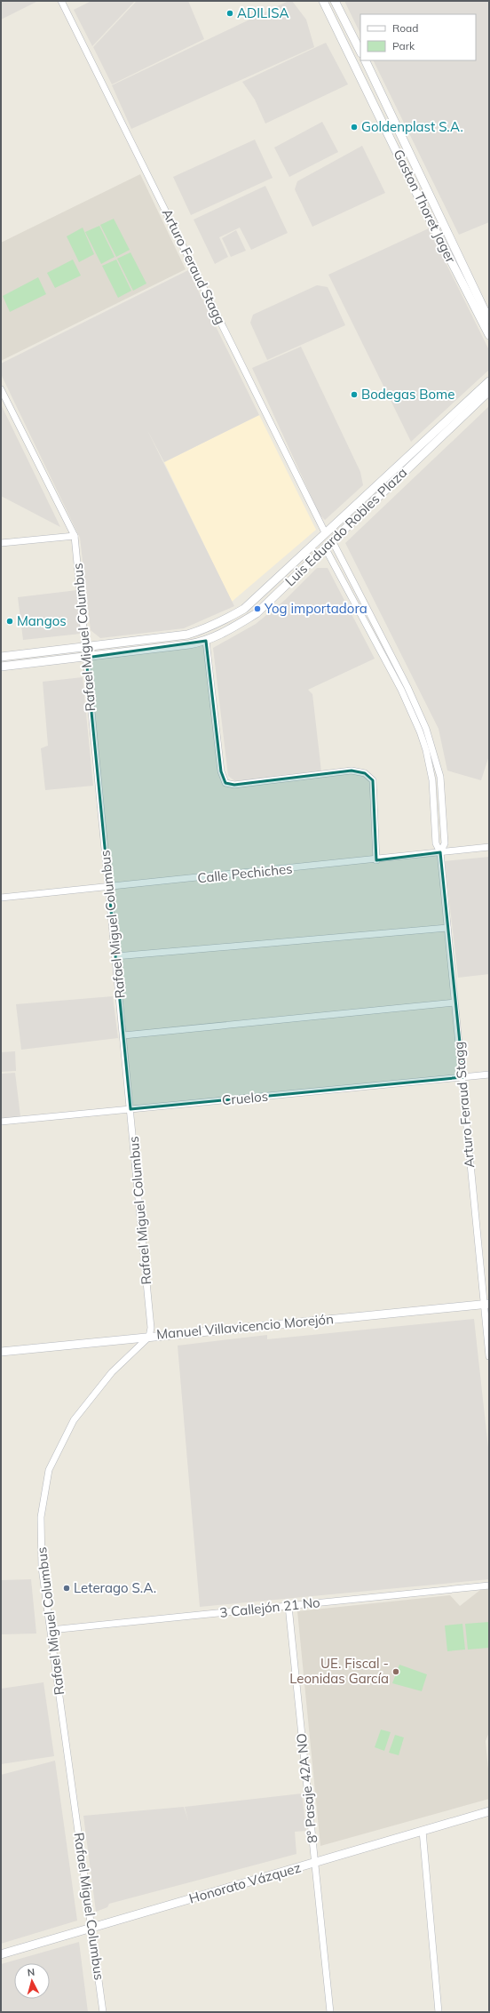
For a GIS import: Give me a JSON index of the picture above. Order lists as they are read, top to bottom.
{
  "streets": {
    "street": [
      "Gaston Thoret Jager",
      "Arturo Feraud Stagg",
      "Luis Eduardo Robles Plaza",
      "Rafael Miguel Columbus",
      "Calle Pechiches",
      "Cruelos",
      "Manuel Villavicencio Morejón",
      "3 Callejón 21 No",
      "8º Pasaje 42A NO",
      "Honorato Vázquez"
    ]
  },
  "crossings": [
    ["Arturo Feraud Stagg", "Luis Eduardo Robles Plaza"],
    ["Arturo Feraud Stagg", "Calle Pechiches"],
    ["Arturo Feraud Stagg", "Cruelos"],
    ["Arturo Feraud Stagg", "Manuel Villavicencio Morejón"],
    ["Luis Eduardo Robles Plaza", "Rafael Miguel Columbus"],
    ["Rafael Miguel Columbus", "Calle Pechiches"],
    ["Rafael Miguel Columbus", "Cruelos"],
    ["Rafael Miguel Columbus", "Manuel Villavicencio Morejón"],
    ["Rafael Miguel Columbus", "3 Callejón 21 No"],
    ["Rafael Miguel Columbus", "Honorato Vázquez"],
    ["3 Callejón 21 No", "8º Pasaje 42A NO"],
    ["8º Pasaje 42A NO", "Honorato Vázquez"]
  ],
  "places": [
    "ADILISA",
    "Goldenplast S.A.",
    "Bodegas Bome",
    "Yog importadora",
    "Mangos",
    "Leterago S.A.",
    "UE. Fiscal - Leonidas García"
  ],
  "legend": ["Road", "Park"],
  "north": "top"
}
